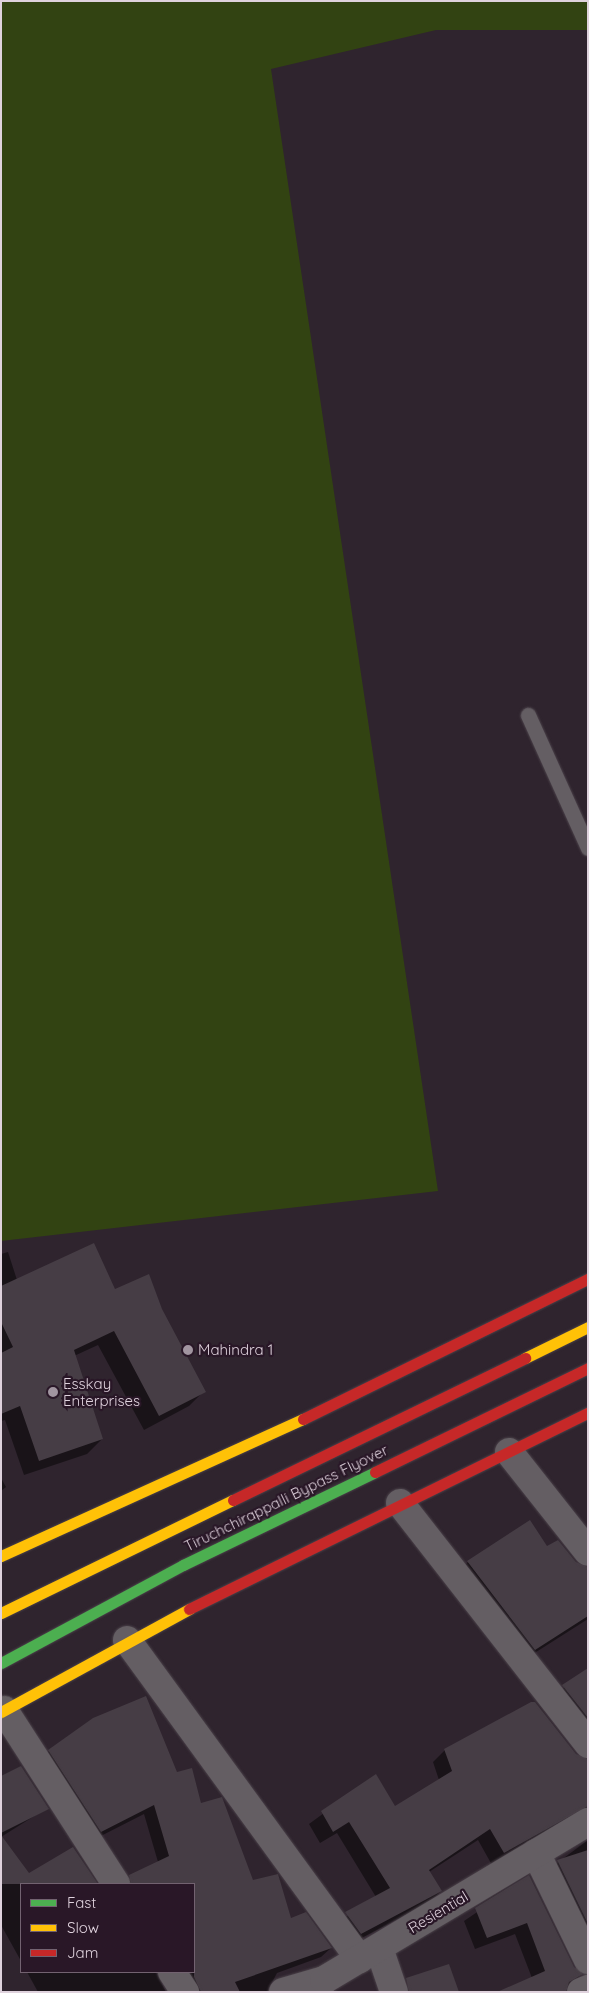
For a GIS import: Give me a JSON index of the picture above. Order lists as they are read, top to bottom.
{
  "streets": {
    "main road": ["Tiruchchirappalli Bypass Flyover"],
    "street": ["Resiential"]
  },
  "places": ["Mahindra 1", "Esskay Enterprises"],
  "legend": ["Fast", "Slow", "Jam"]
}
